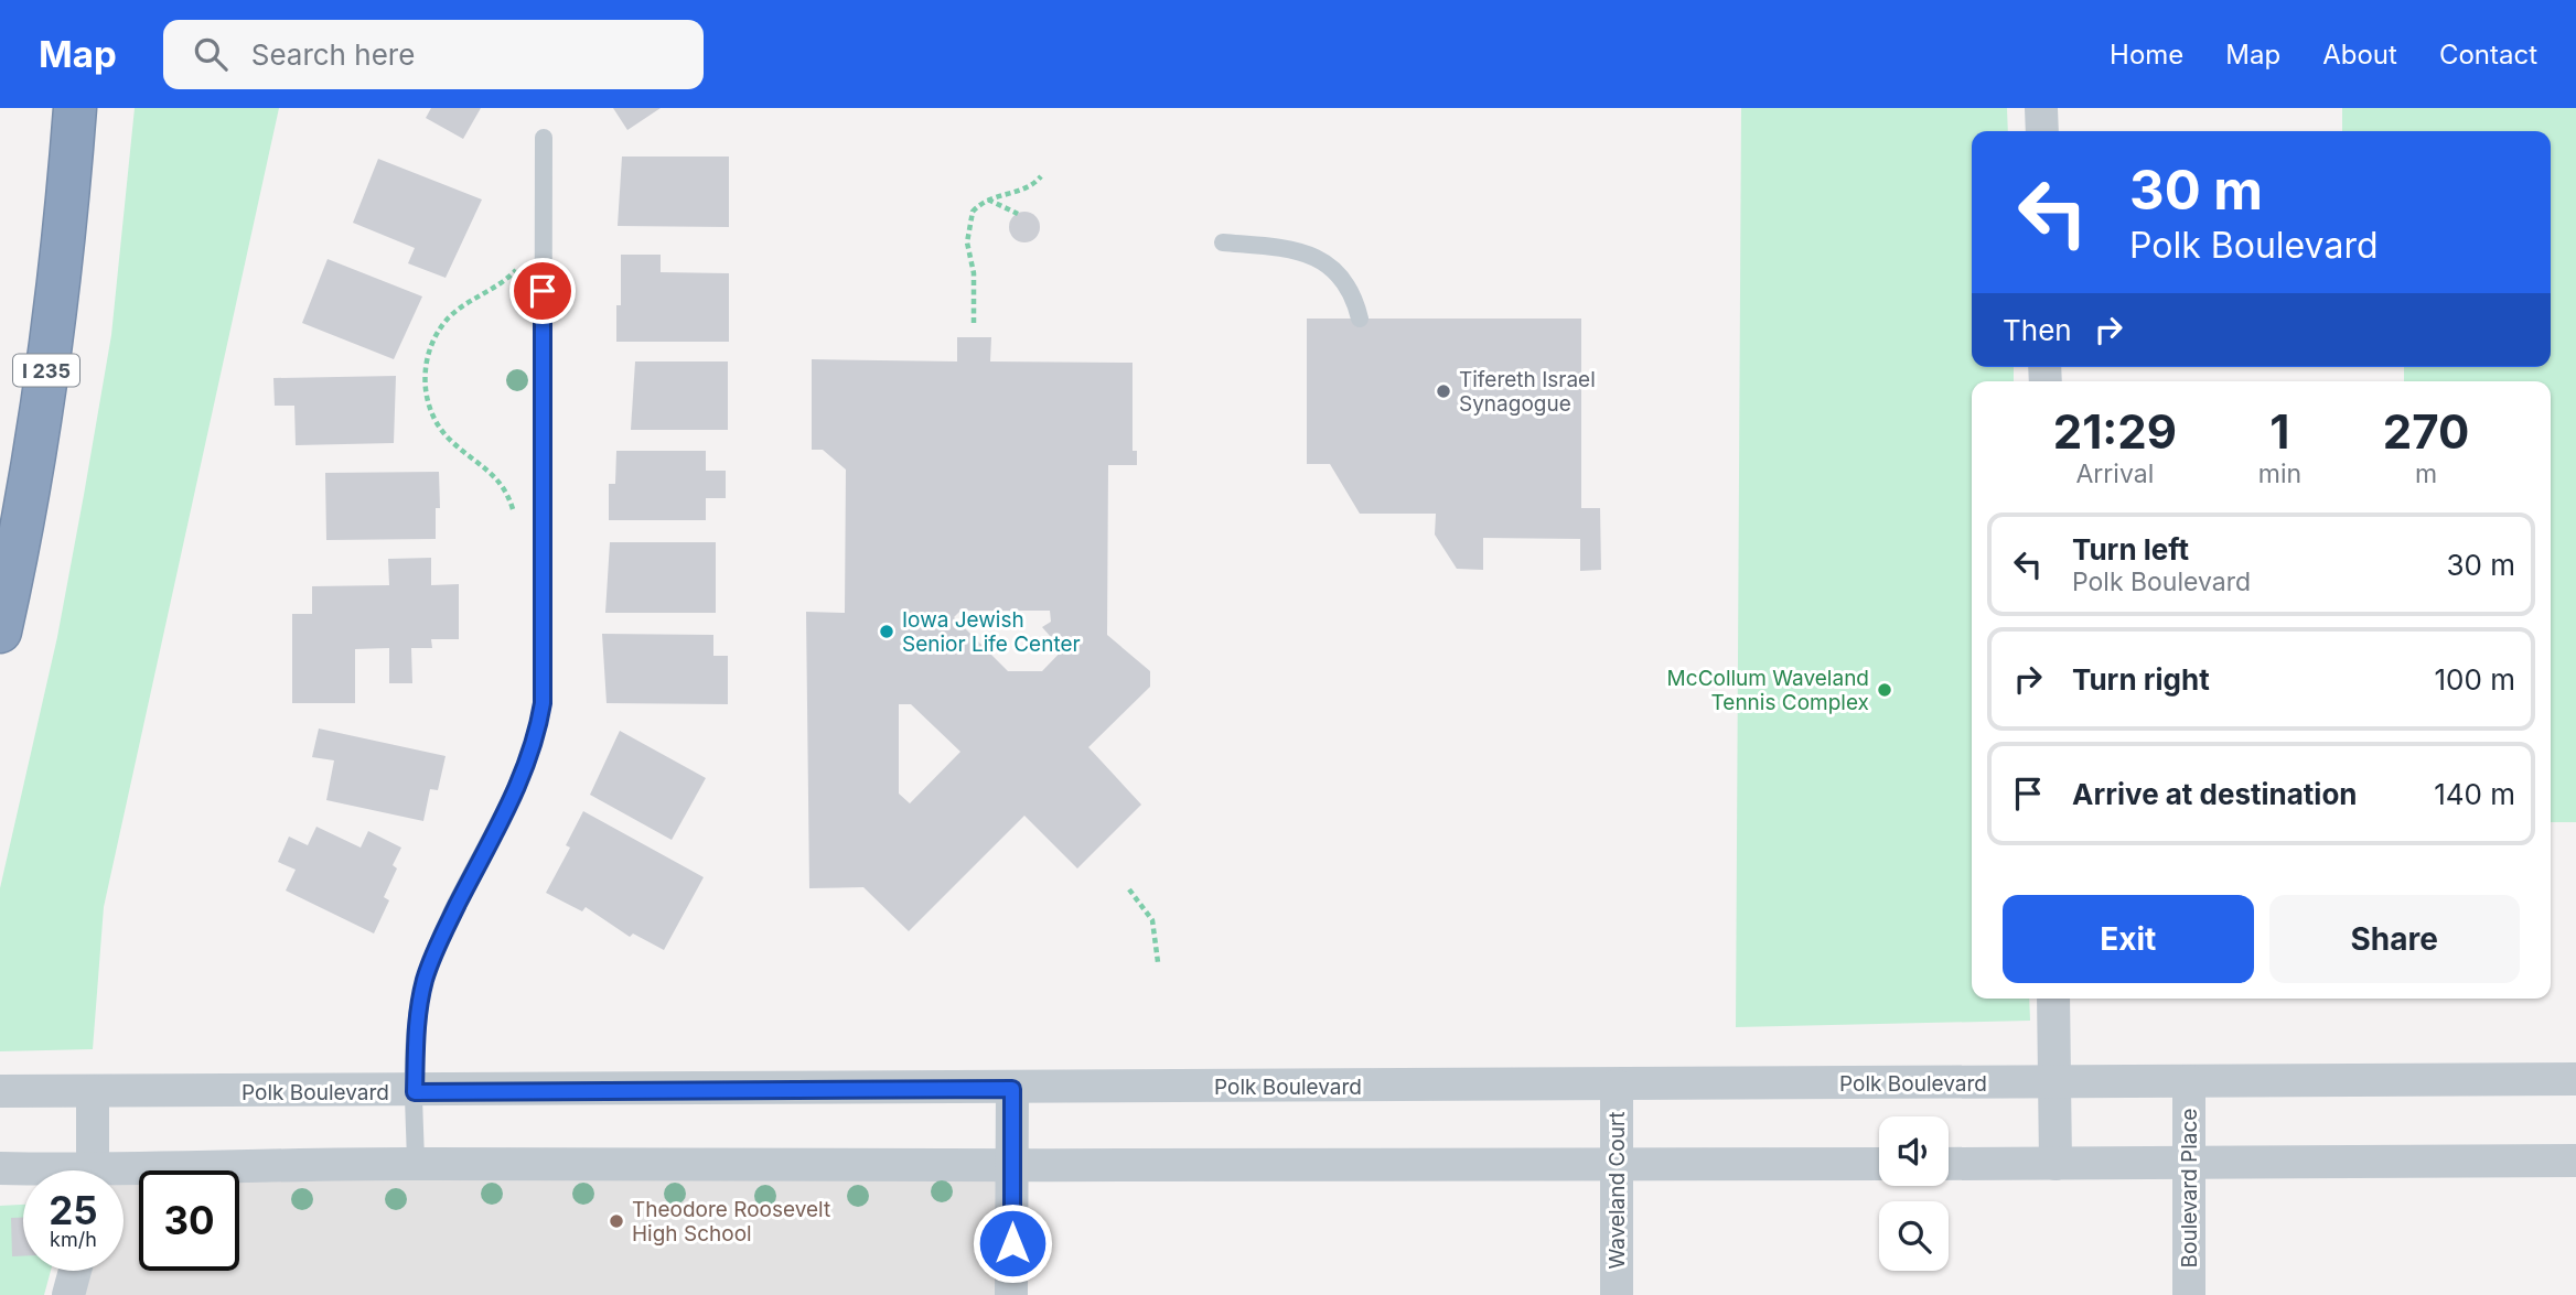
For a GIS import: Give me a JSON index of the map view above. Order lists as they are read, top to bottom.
{
  "streets": {
    "highway": ["I 235"],
    "street": ["Polk Boulevard", "Boulevard Place", "Waveland Court"]
  },
  "crossings": [
    ["Polk Boulevard", "Boulevard Place"],
    ["Polk Boulevard", "Waveland Court"]
  ],
  "places": [
    "Tifereth Israel Synagogue",
    "Iowa Jewish Senior Life Center",
    "McCollum Waveland Tennis Complex",
    "Theodore Roosevelt High School"
  ],
  "page": {
    "header": "Map",
    "search": "Search here",
    "nav": [
      "Home",
      "Map",
      "About",
      "Contact"
    ],
    "turn": ["30 m", "Polk Boulevard"],
    "then": "Then",
    "eta": [
      "21:29",
      "Arrival",
      "1",
      "min",
      "270",
      "m"
    ],
    "list": [
      {
        "name": "Turn left",
        "note": "Polk Boulevard",
        "value": "30 m"
      },
      {
        "name": "Turn right",
        "value": "100 m"
      },
      {
        "name": "Arrive at destination",
        "value": "140 m"
      }
    ],
    "buttons": ["Exit", "Share"],
    "speed": "25 km/h",
    "limit": "30"
  }
}
